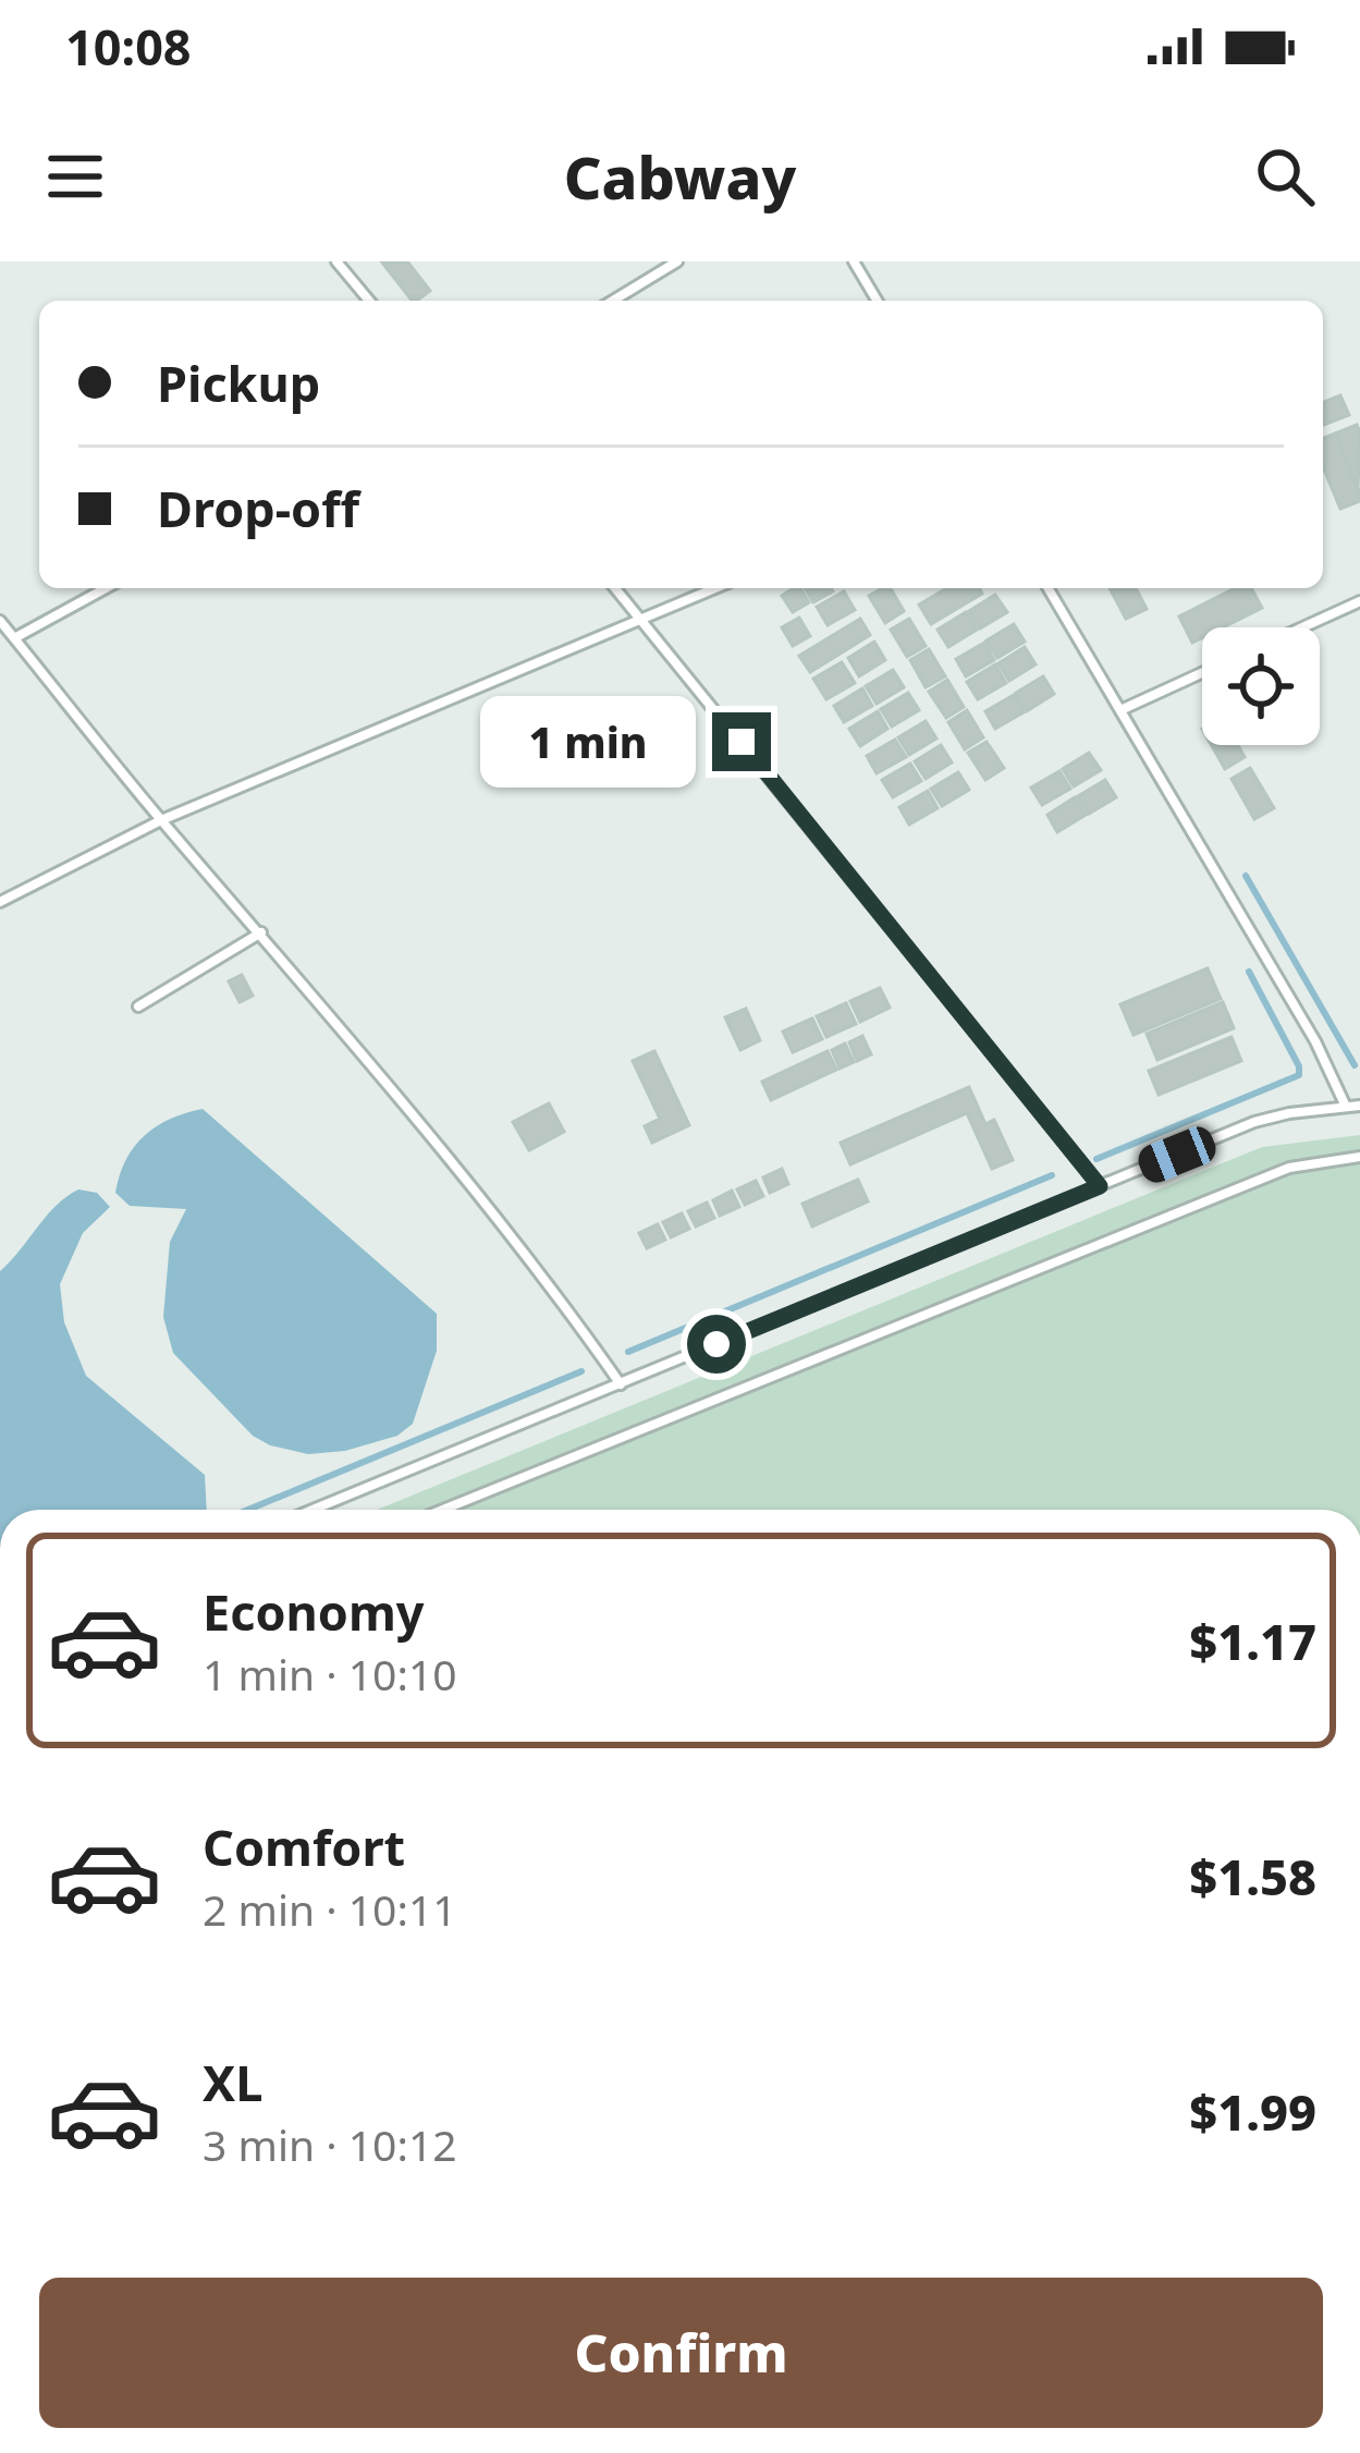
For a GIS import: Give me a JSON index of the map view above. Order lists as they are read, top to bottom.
{
  "page": {
    "status": "10:08",
    "header": "Cabway",
    "banner": ["Pickup", "Drop-off"],
    "bubble": "1 min",
    "list": [
      {
        "name": "Economy",
        "note": "1 min · 10:10",
        "value": "$1.17"
      },
      {
        "name": "Comfort",
        "note": "2 min · 10:11",
        "value": "$1.58"
      },
      {
        "name": "XL",
        "note": "3 min · 10:12",
        "value": "$1.99"
      }
    ],
    "buttons": "Confirm"
  }
}
